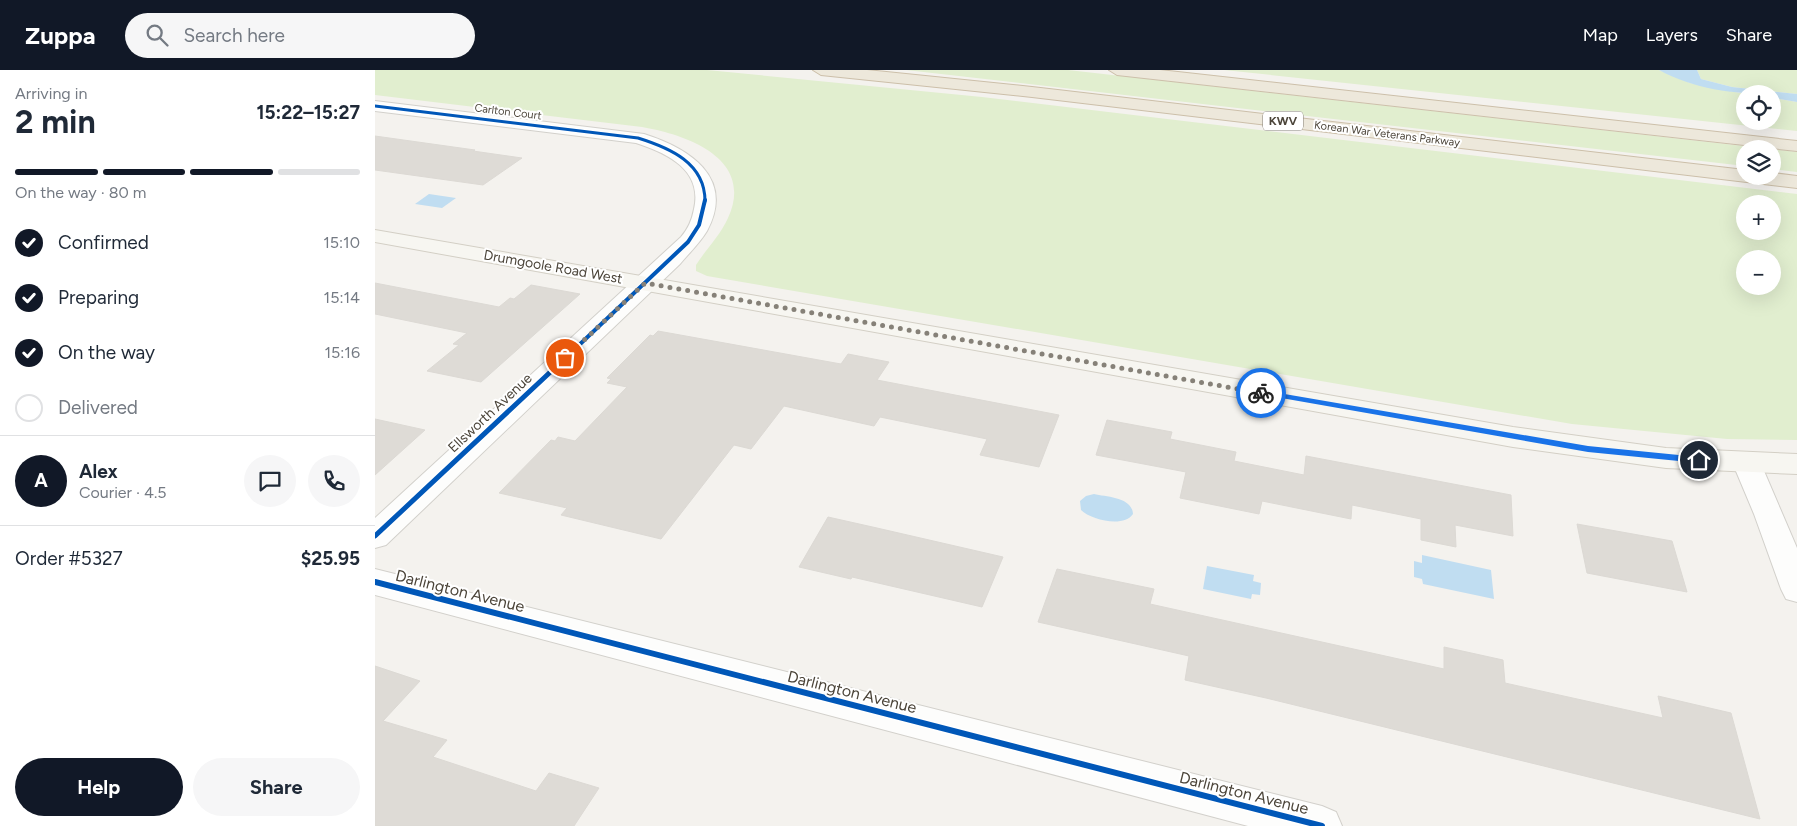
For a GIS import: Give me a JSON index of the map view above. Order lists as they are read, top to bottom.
{
  "streets": {
    "highway": ["KWV", "Korean War Veterans Parkway"],
    "main road": ["Drumgoole Road West"],
    "street": ["Carlton Court", "Ellsworth Avenue", "Darlington Avenue"]
  },
  "crossings": [
    ["Carlton Court", "Ellsworth Avenue"],
    ["Drumgoole Road West", "Ellsworth Avenue"]
  ],
  "page": {
    "header": "Zuppa",
    "search": "Search here",
    "nav": ["Map", "Layers", "Share"],
    "heading": ["2 min", "Arriving in", "15:22–15:27"],
    "panel": [
      "Alex",
      "Courier · 4.5",
      "Order #5327",
      "$25.95"
    ],
    "map_buttons": ["+", "−"],
    "bar": "On the way · 80 m",
    "list": [
      ["Confirmed", "15:10"],
      ["Preparing", "15:14"],
      ["On the way", "15:16"],
      "Delivered"
    ],
    "round": "A",
    "buttons": ["Help", "Share"]
  }
}
